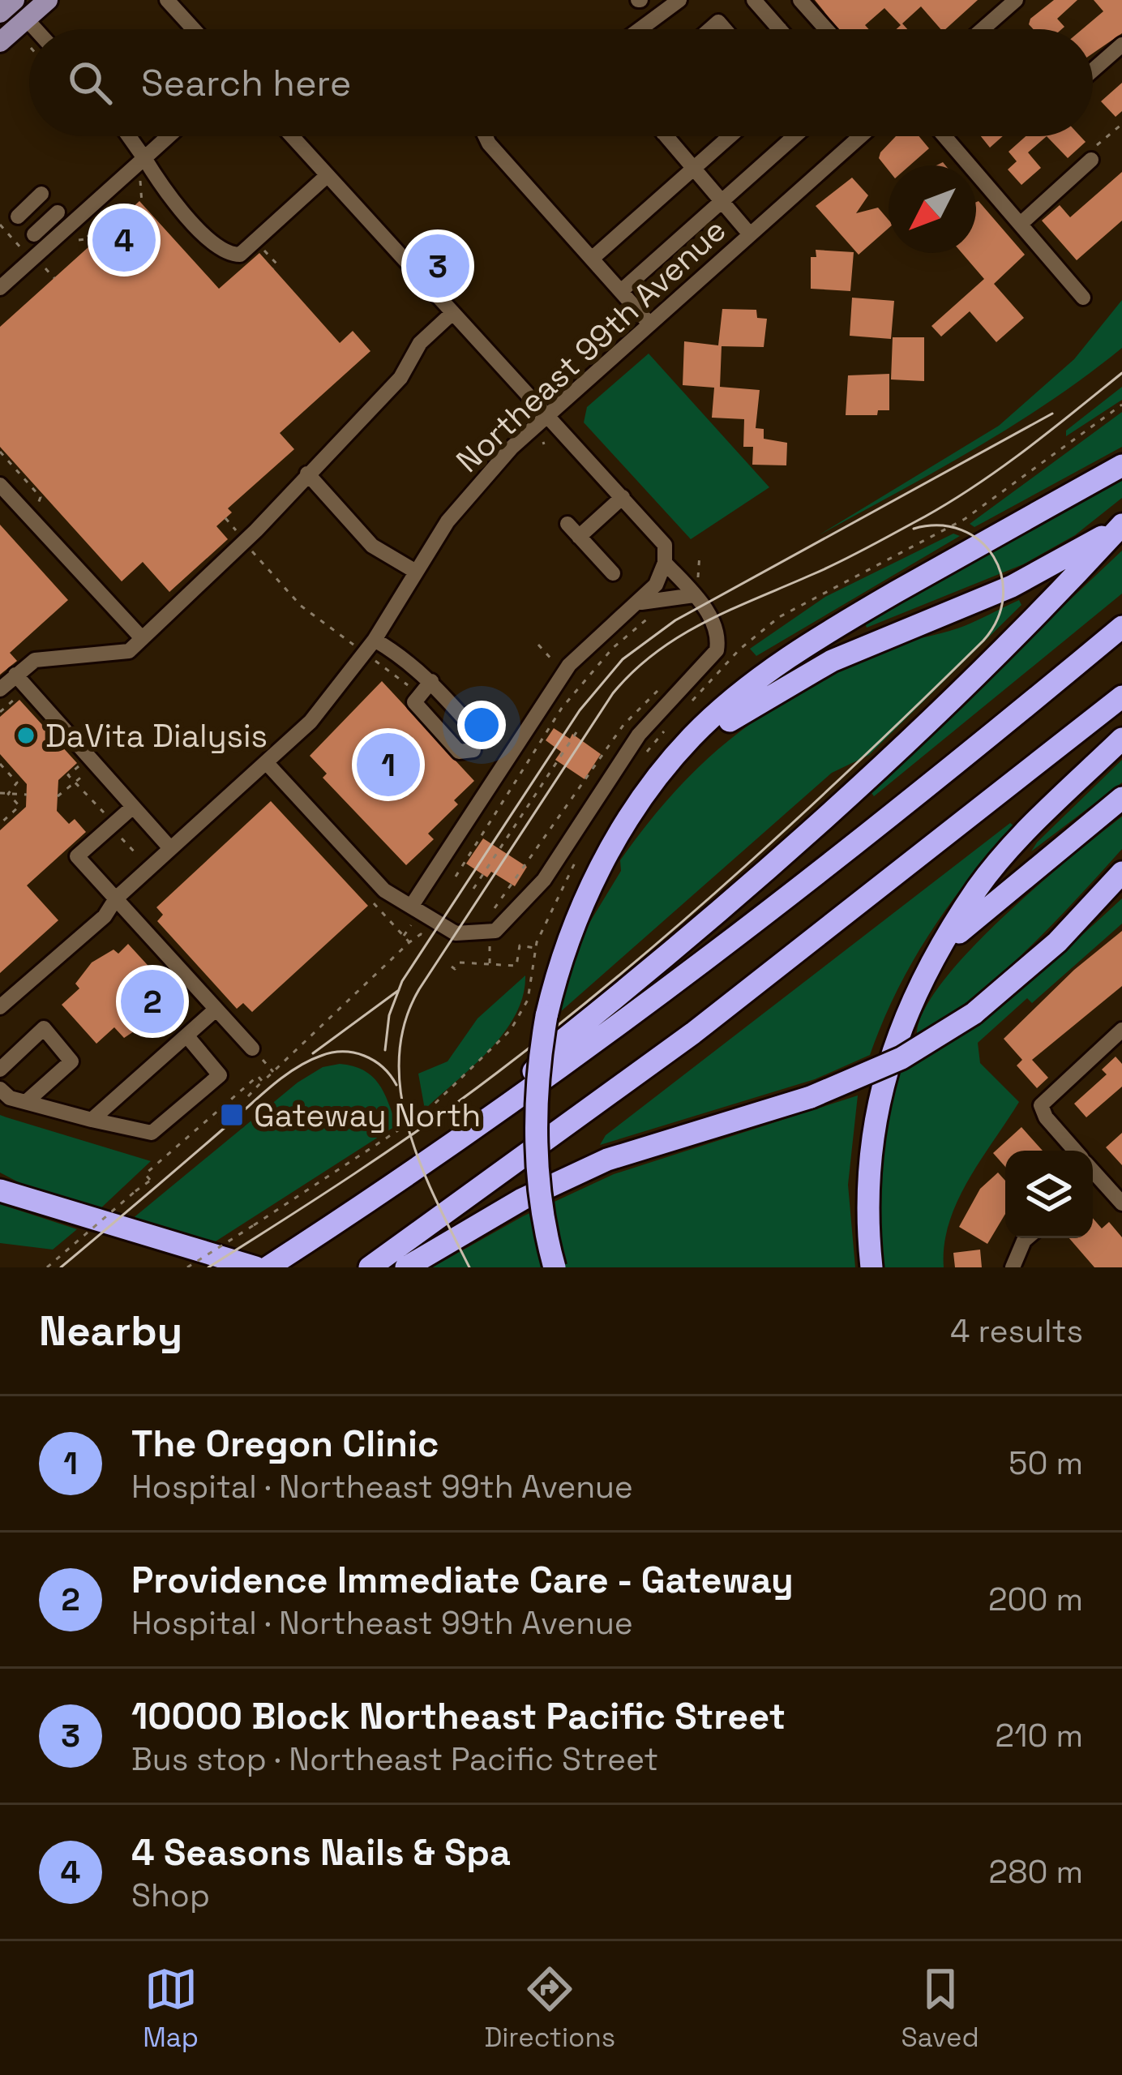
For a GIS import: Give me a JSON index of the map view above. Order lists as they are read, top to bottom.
{
  "streets": {
    "street": ["Northeast 99th Avenue"]
  },
  "places": {
    "other": ["DaVita Dialysis"],
    "transit": ["Gateway North"]
  },
  "north": "bottom left",
  "page": {
    "search": "Search here",
    "pins": [
      "4",
      "3",
      "1",
      "2"
    ],
    "heading": ["Nearby", "4 results"],
    "list": [
      {
        "mark": "1",
        "name": "The Oregon Clinic",
        "note": "Hospital · Northeast 99th Avenue",
        "value": "50 m"
      },
      {
        "mark": "2",
        "name": "Providence Immediate Care - Gateway",
        "note": "Hospital · Northeast 99th Avenue",
        "value": "200 m"
      },
      {
        "mark": "3",
        "name": "10000 Block Northeast Pacific Street",
        "note": "Bus stop · Northeast Pacific Street",
        "value": "210 m"
      },
      {
        "mark": "4",
        "name": "4 Seasons Nails & Spa",
        "note": "Shop",
        "value": "280 m"
      }
    ],
    "nav": ["Map", "Directions", "Saved"]
  }
}
